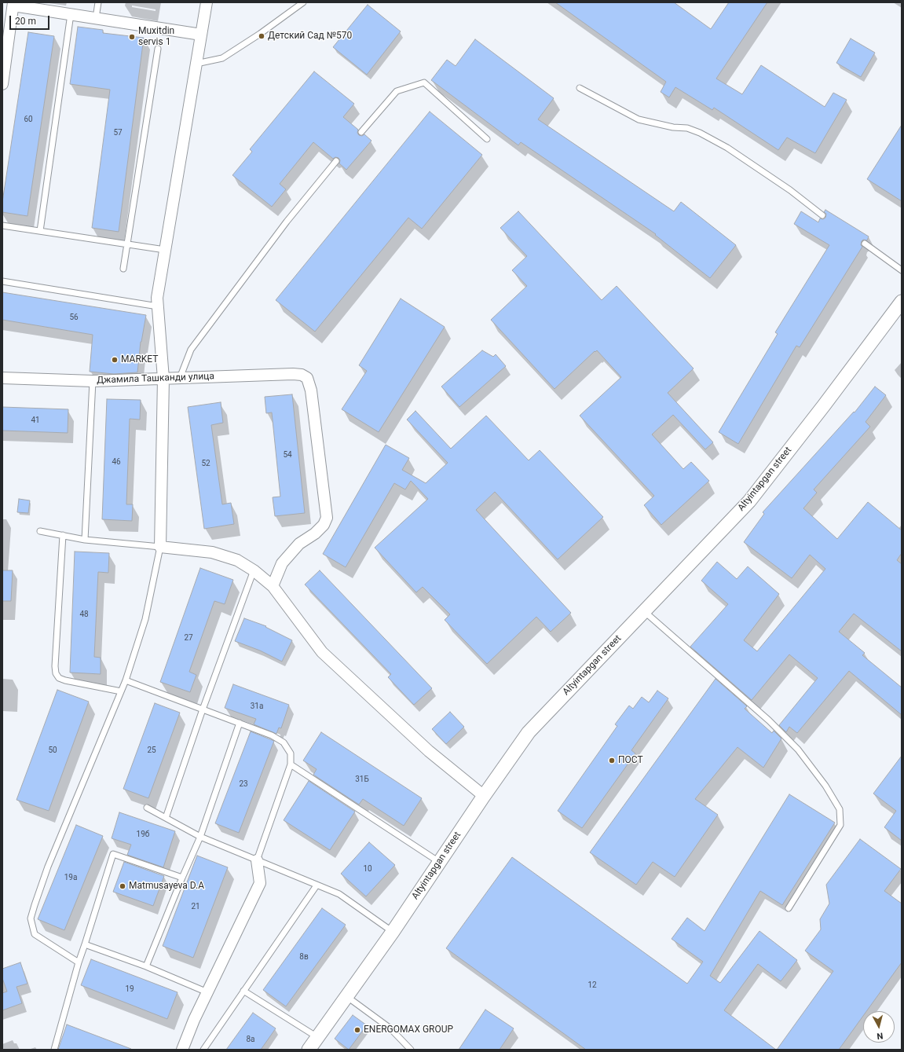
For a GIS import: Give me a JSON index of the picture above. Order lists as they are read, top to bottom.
{
  "streets": {
    "street": ["Джамила Ташканди улица", "Altyintapgan street"]
  },
  "places": [
    "Детский Сад №570",
    "Muxitdin servis 1",
    "MARKET",
    "ПОСТ",
    "Matmusayeva D.A",
    "ENERGOMAX GROUP"
  ],
  "house_numbers": [
    "60",
    "57",
    "56",
    "41",
    "54",
    "46",
    "52",
    "48",
    "27",
    "31а",
    "50",
    "25",
    "31Б",
    "23",
    "19б",
    "10",
    "19а",
    "21",
    "8в",
    "12",
    "19",
    "8a"
  ],
  "scale_bar": "20 m",
  "north": "bottom"
}
